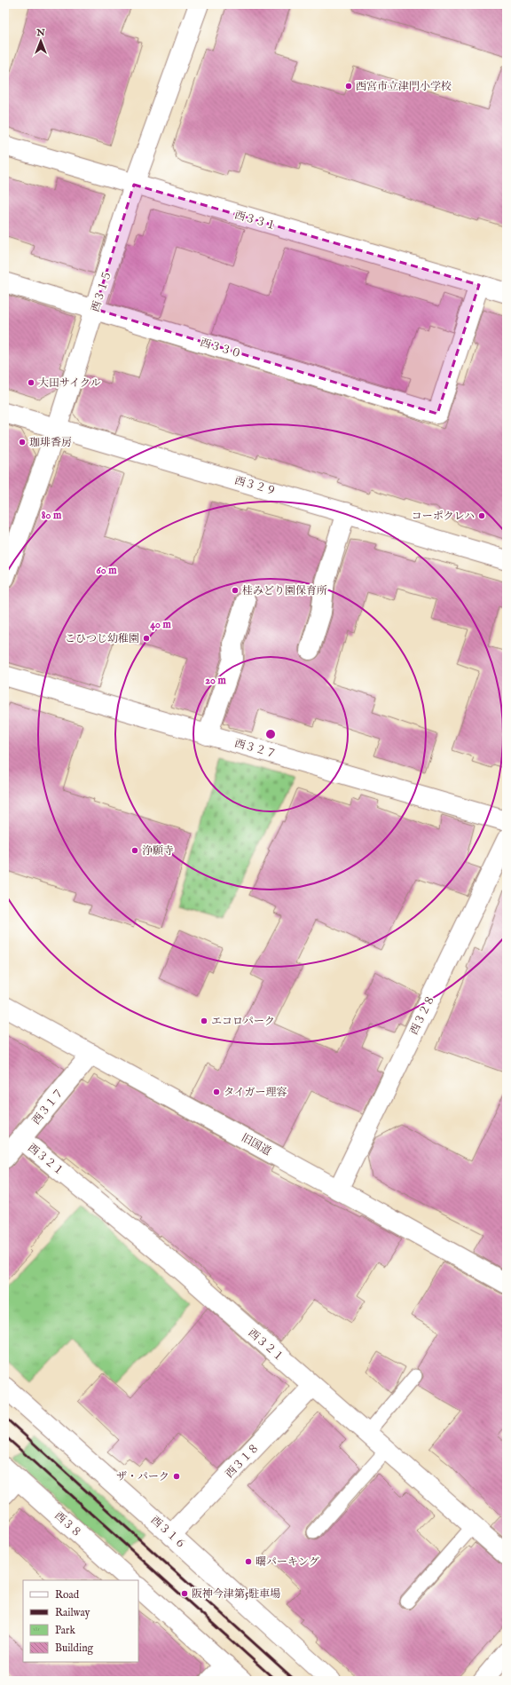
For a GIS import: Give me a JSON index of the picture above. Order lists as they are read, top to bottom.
{
  "streets": {
    "street": [
      "西３３１",
      "西３１５",
      "西３３０",
      "西３２９",
      "西３２７",
      "西３２８",
      "西３１７",
      "旧国道",
      "西３２１",
      "西３１８",
      "西３８",
      "西３１６"
    ]
  },
  "crossings": [
    ["西３３１", "西３１５"],
    ["西３３１", "西３３０"],
    ["西３１５", "西３３０"],
    ["西３１５", "西３２９"],
    ["西３２８", "旧国道"],
    ["西３１７", "旧国道"],
    ["西３１７", "西３２１"],
    ["西３２１", "西３１８"],
    ["西３１８", "西３１６"]
  ],
  "places": [
    "西宮市立津門小学校",
    "大田サイクル",
    "珈琲香房",
    "コーポクレハ",
    "桂みどり園保育所",
    "こひつじ幼稚園",
    "浄願寺",
    "エコロパーク",
    "タイガー理容",
    "ザ・パーク",
    "曙パーキング",
    "阪神今津第5駐車場"
  ],
  "legend": [
    "Road",
    "Railway",
    "Park",
    "Building"
  ],
  "north": "top",
  "rings": [
    "80 m",
    "60 m",
    "40 m",
    "20 m"
  ]
}
